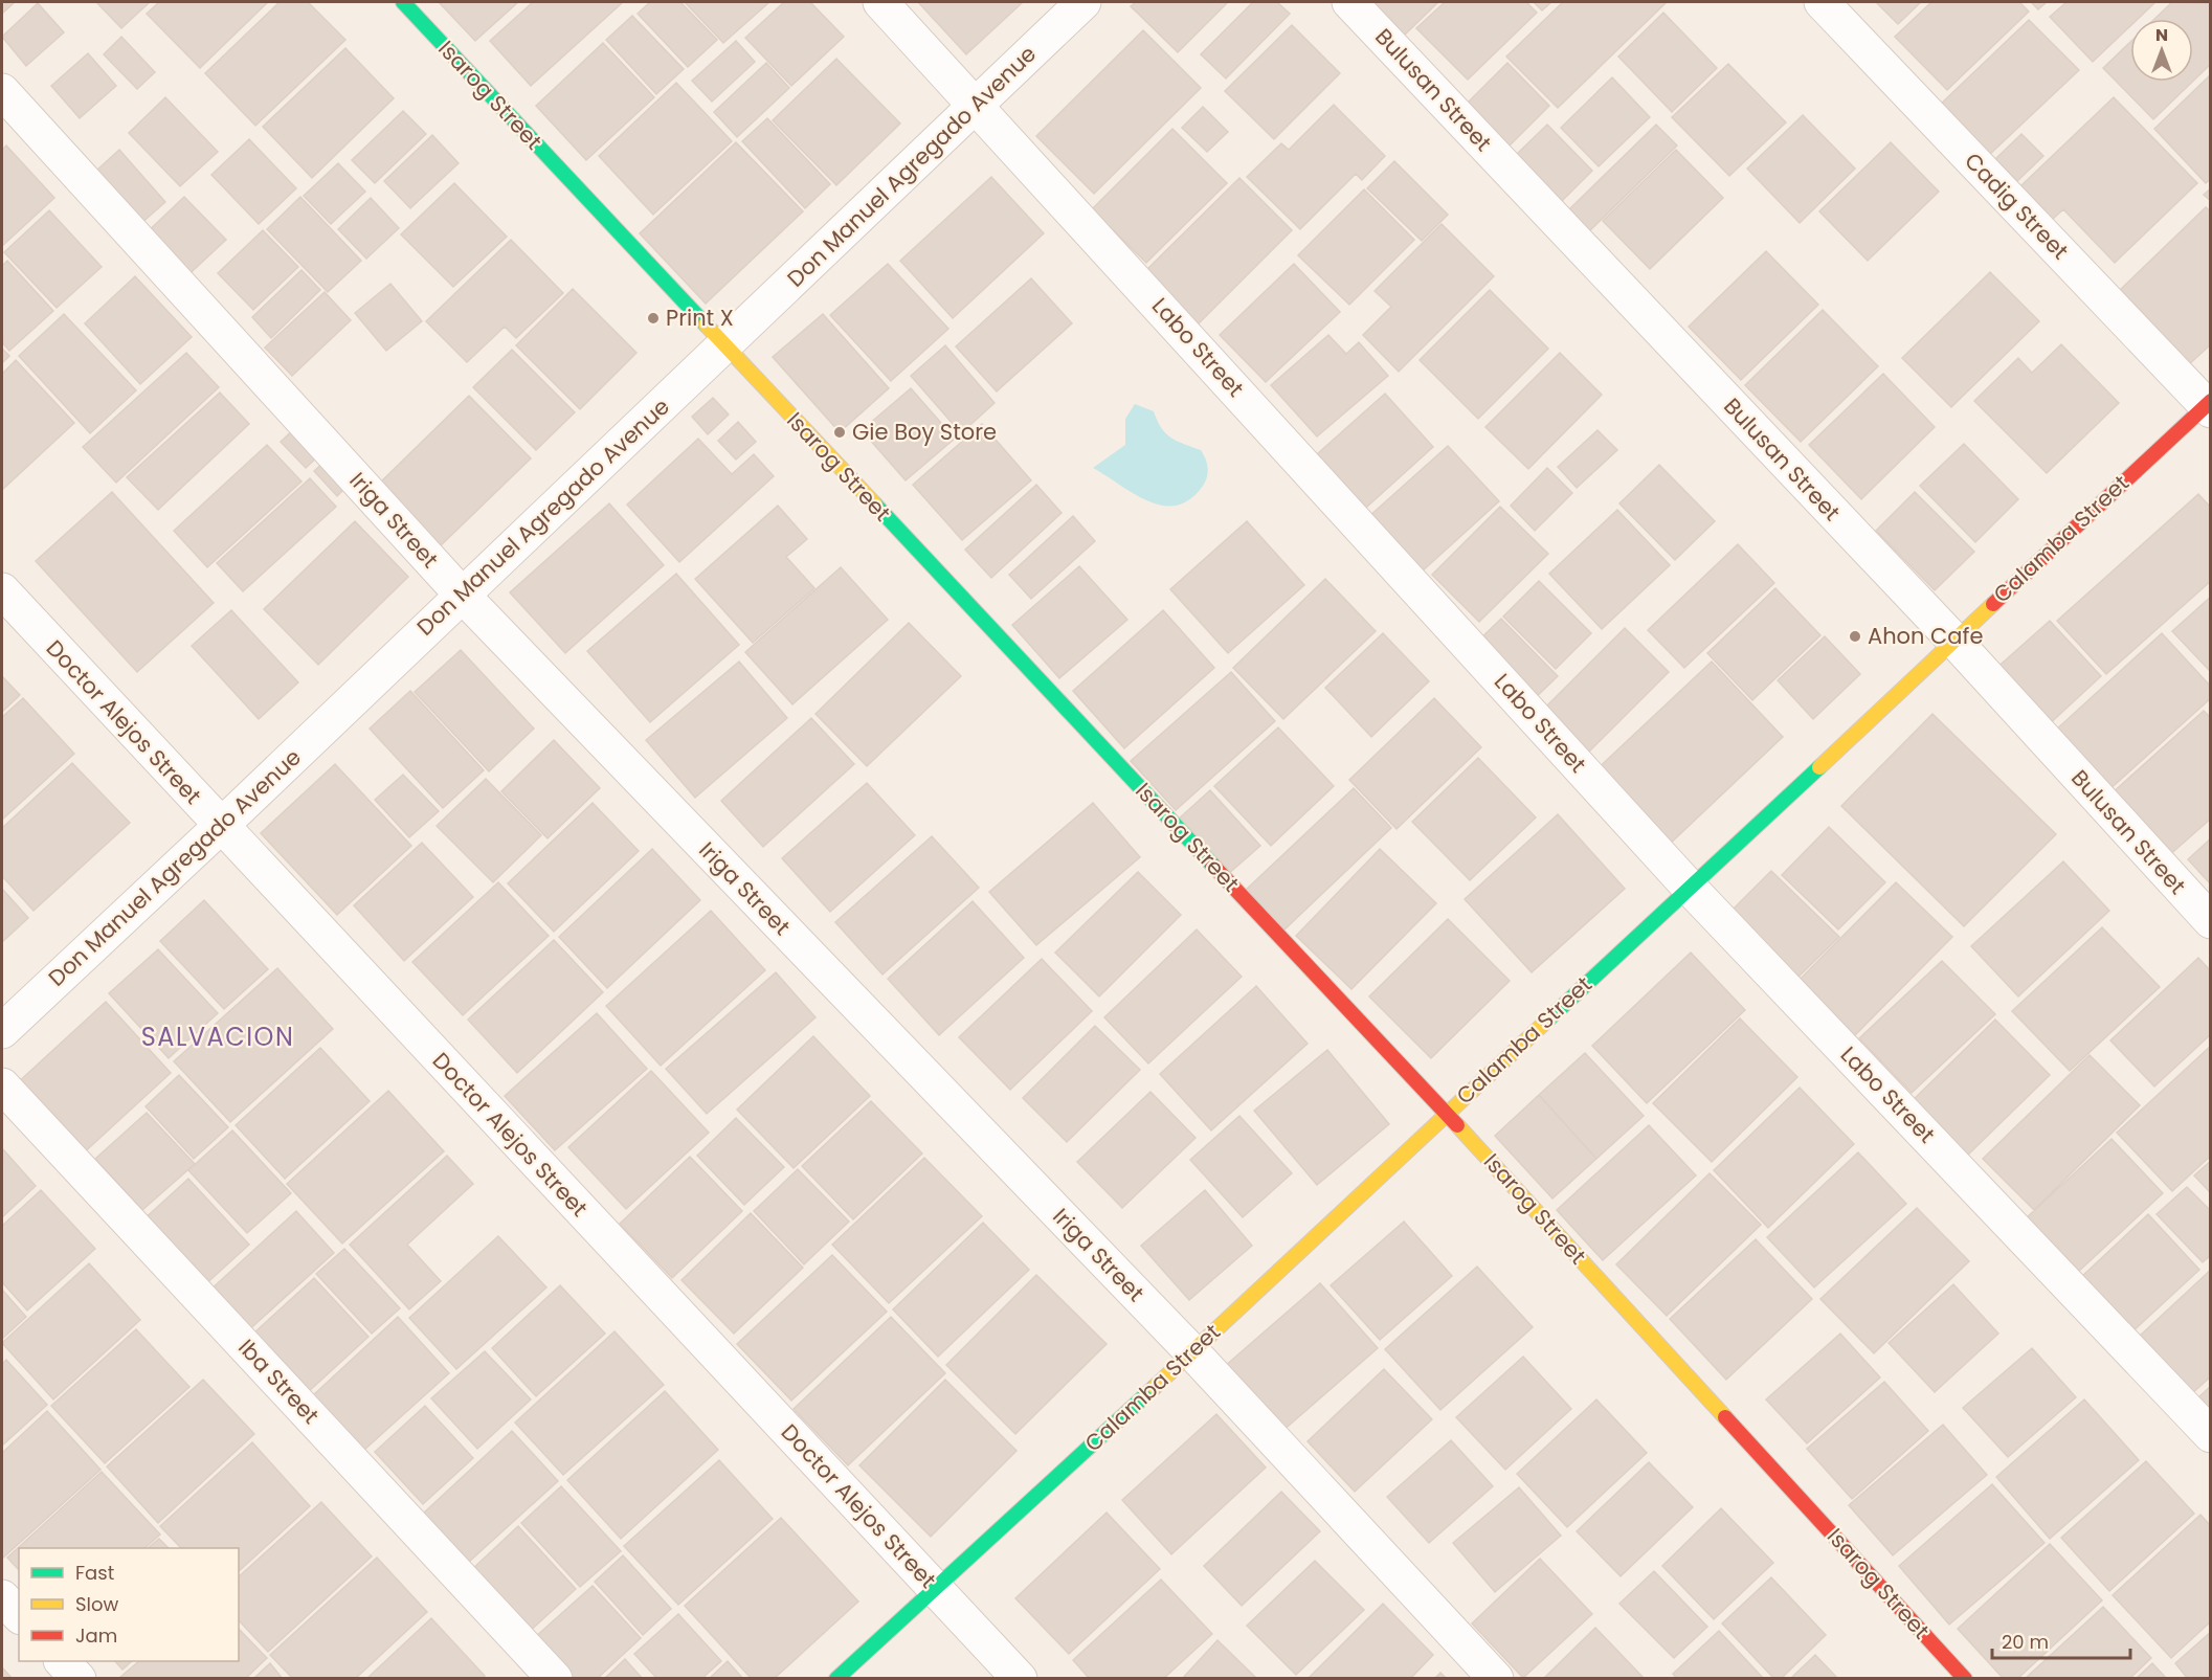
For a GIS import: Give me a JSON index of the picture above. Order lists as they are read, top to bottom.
{
  "streets": {
    "street": [
      "Bulusan Street",
      "Isarog Street",
      "Don Manuel Agregado Avenue",
      "Cadig Street",
      "Labo Street",
      "Iriga Street",
      "Calamba Street",
      "Doctor Alejos Street",
      "Iba Street"
    ]
  },
  "crossings": [
    ["Bulusan Street", "Calamba Street"],
    ["Isarog Street", "Don Manuel Agregado Avenue"],
    ["Isarog Street", "Calamba Street"],
    ["Don Manuel Agregado Avenue", "Labo Street"],
    ["Don Manuel Agregado Avenue", "Iriga Street"],
    ["Don Manuel Agregado Avenue", "Doctor Alejos Street"],
    ["Cadig Street", "Calamba Street"],
    ["Labo Street", "Calamba Street"],
    ["Iriga Street", "Calamba Street"],
    ["Calamba Street", "Doctor Alejos Street"]
  ],
  "districts": ["SALVACION"],
  "places": ["Print X", "Gie Boy Store", "Ahon Cafe"],
  "legend": ["Fast", "Slow", "Jam"],
  "scale_bar": "20 m",
  "north": "top"
}
